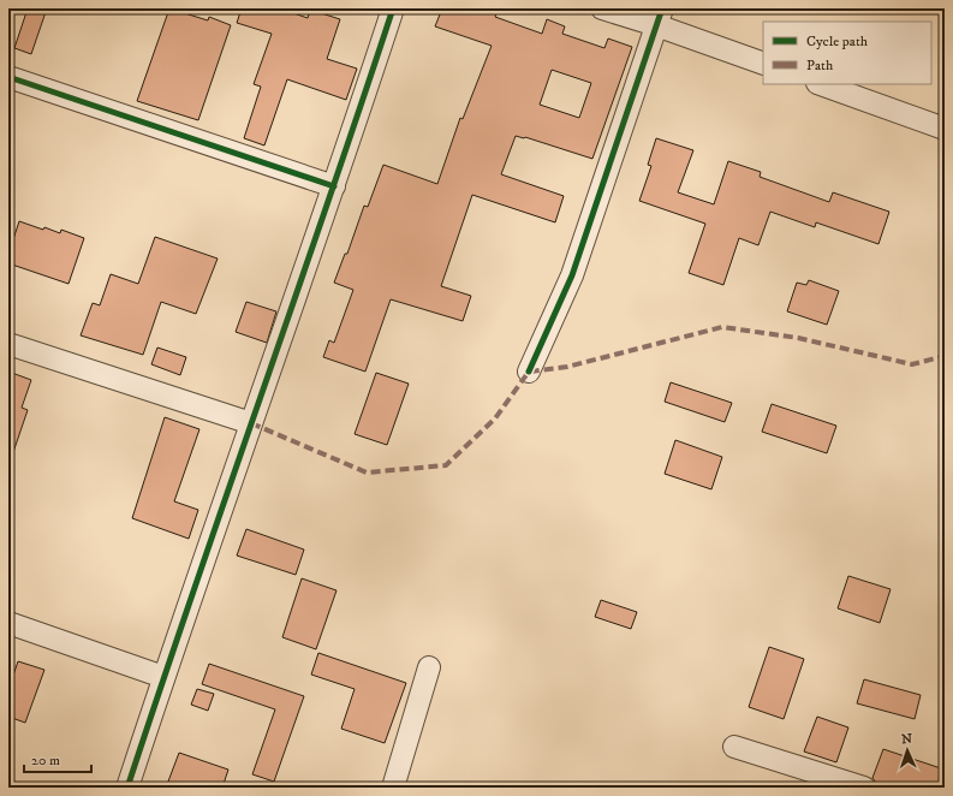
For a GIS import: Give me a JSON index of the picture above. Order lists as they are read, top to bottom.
{
  "legend": ["Cycle path", "Path"],
  "scale_bar": "20 m",
  "north": "top"
}
